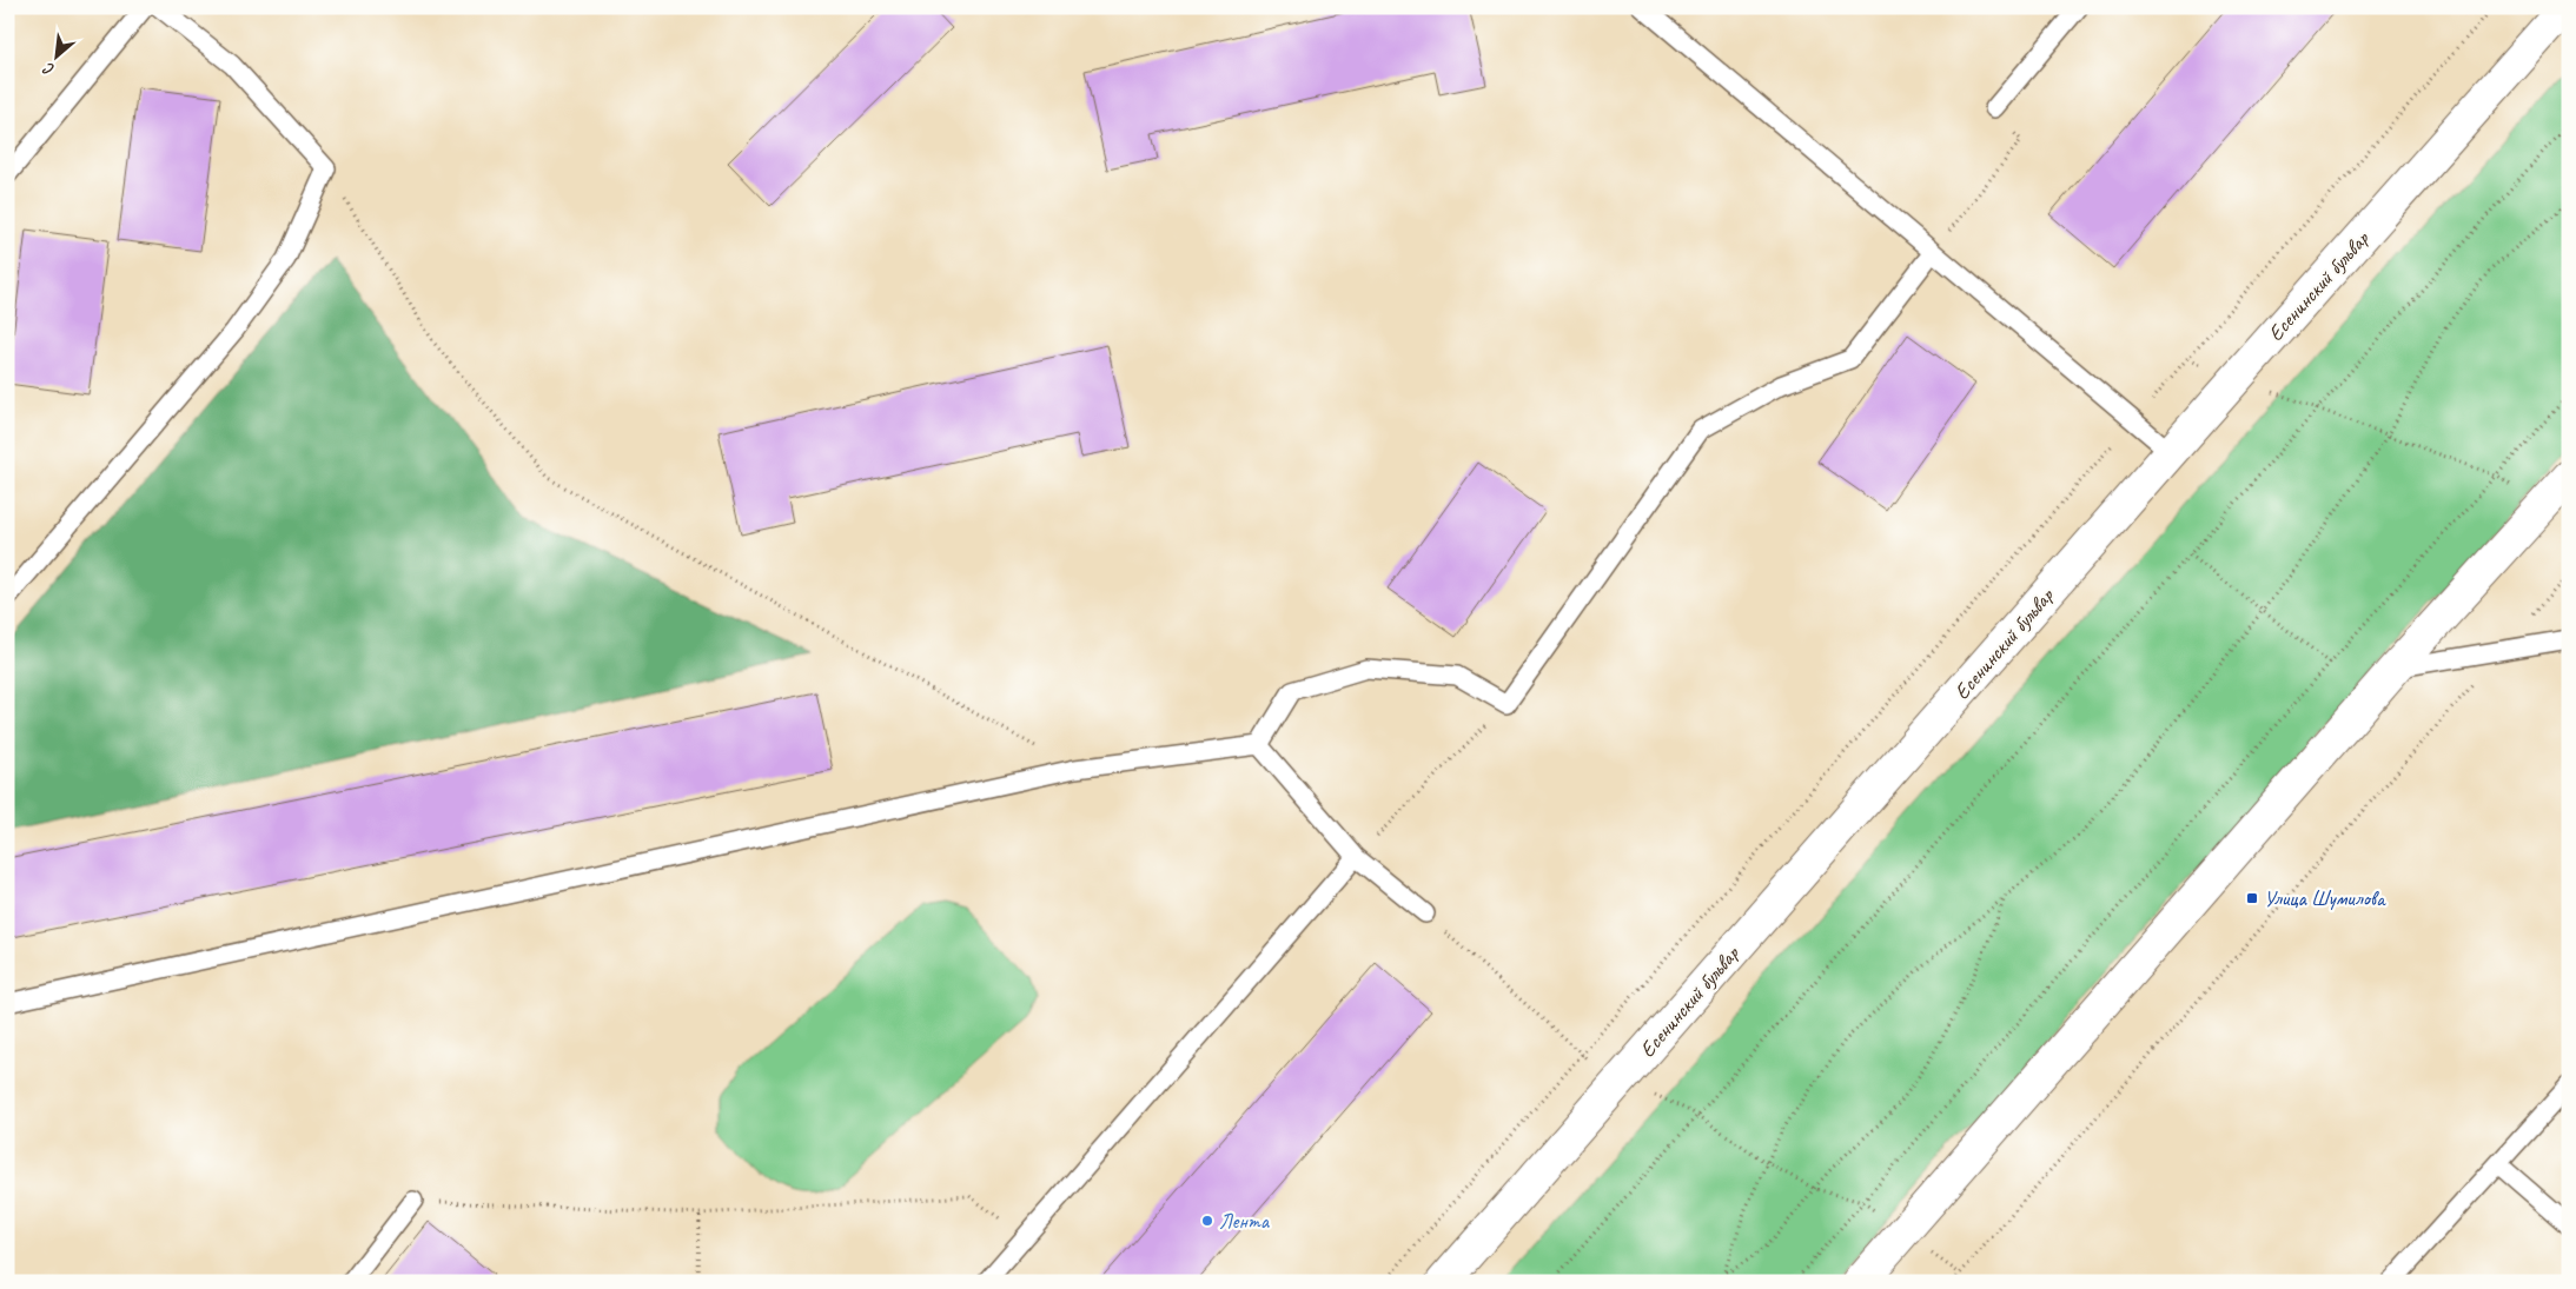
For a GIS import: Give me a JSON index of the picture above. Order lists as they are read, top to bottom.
{
  "streets": {
    "street": ["Есенинский бульвар"]
  },
  "places": {
    "transit": ["Улица Шумилова"],
    "other": ["Лента"]
  },
  "north": "bottom left"
}
